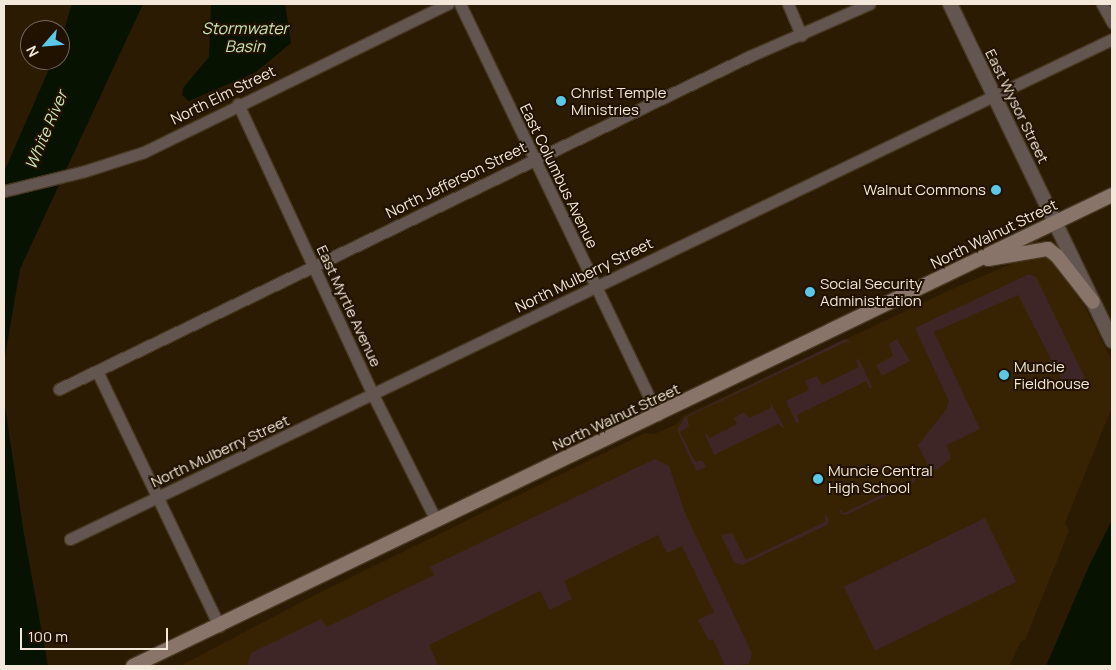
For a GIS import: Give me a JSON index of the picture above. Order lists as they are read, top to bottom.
{
  "streets": {
    "main road": ["North Walnut Street"],
    "street": [
      "North Elm Street",
      "East Wysor Street",
      "East Columbus Avenue",
      "North Jefferson Street",
      "North Mulberry Street",
      "East Myrtle Avenue"
    ]
  },
  "crossings": [
    ["North Elm Street", "East Myrtle Avenue"],
    ["East Wysor Street", "North Walnut Street"],
    ["East Wysor Street", "North Mulberry Street"],
    ["East Columbus Avenue", "North Jefferson Street"],
    ["East Columbus Avenue", "North Walnut Street"],
    ["East Columbus Avenue", "North Mulberry Street"],
    ["North Jefferson Street", "East Myrtle Avenue"],
    ["North Walnut Street", "East Myrtle Avenue"],
    ["North Mulberry Street", "East Myrtle Avenue"]
  ],
  "water": ["Stormwater Basin", "White River"],
  "places": [
    "Christ Temple Ministries",
    "Walnut Commons",
    "Social Security Administration",
    "Muncie Fieldhouse",
    "Muncie Central High School"
  ],
  "scale_bar": "100 m",
  "north": "bottom left"
}
